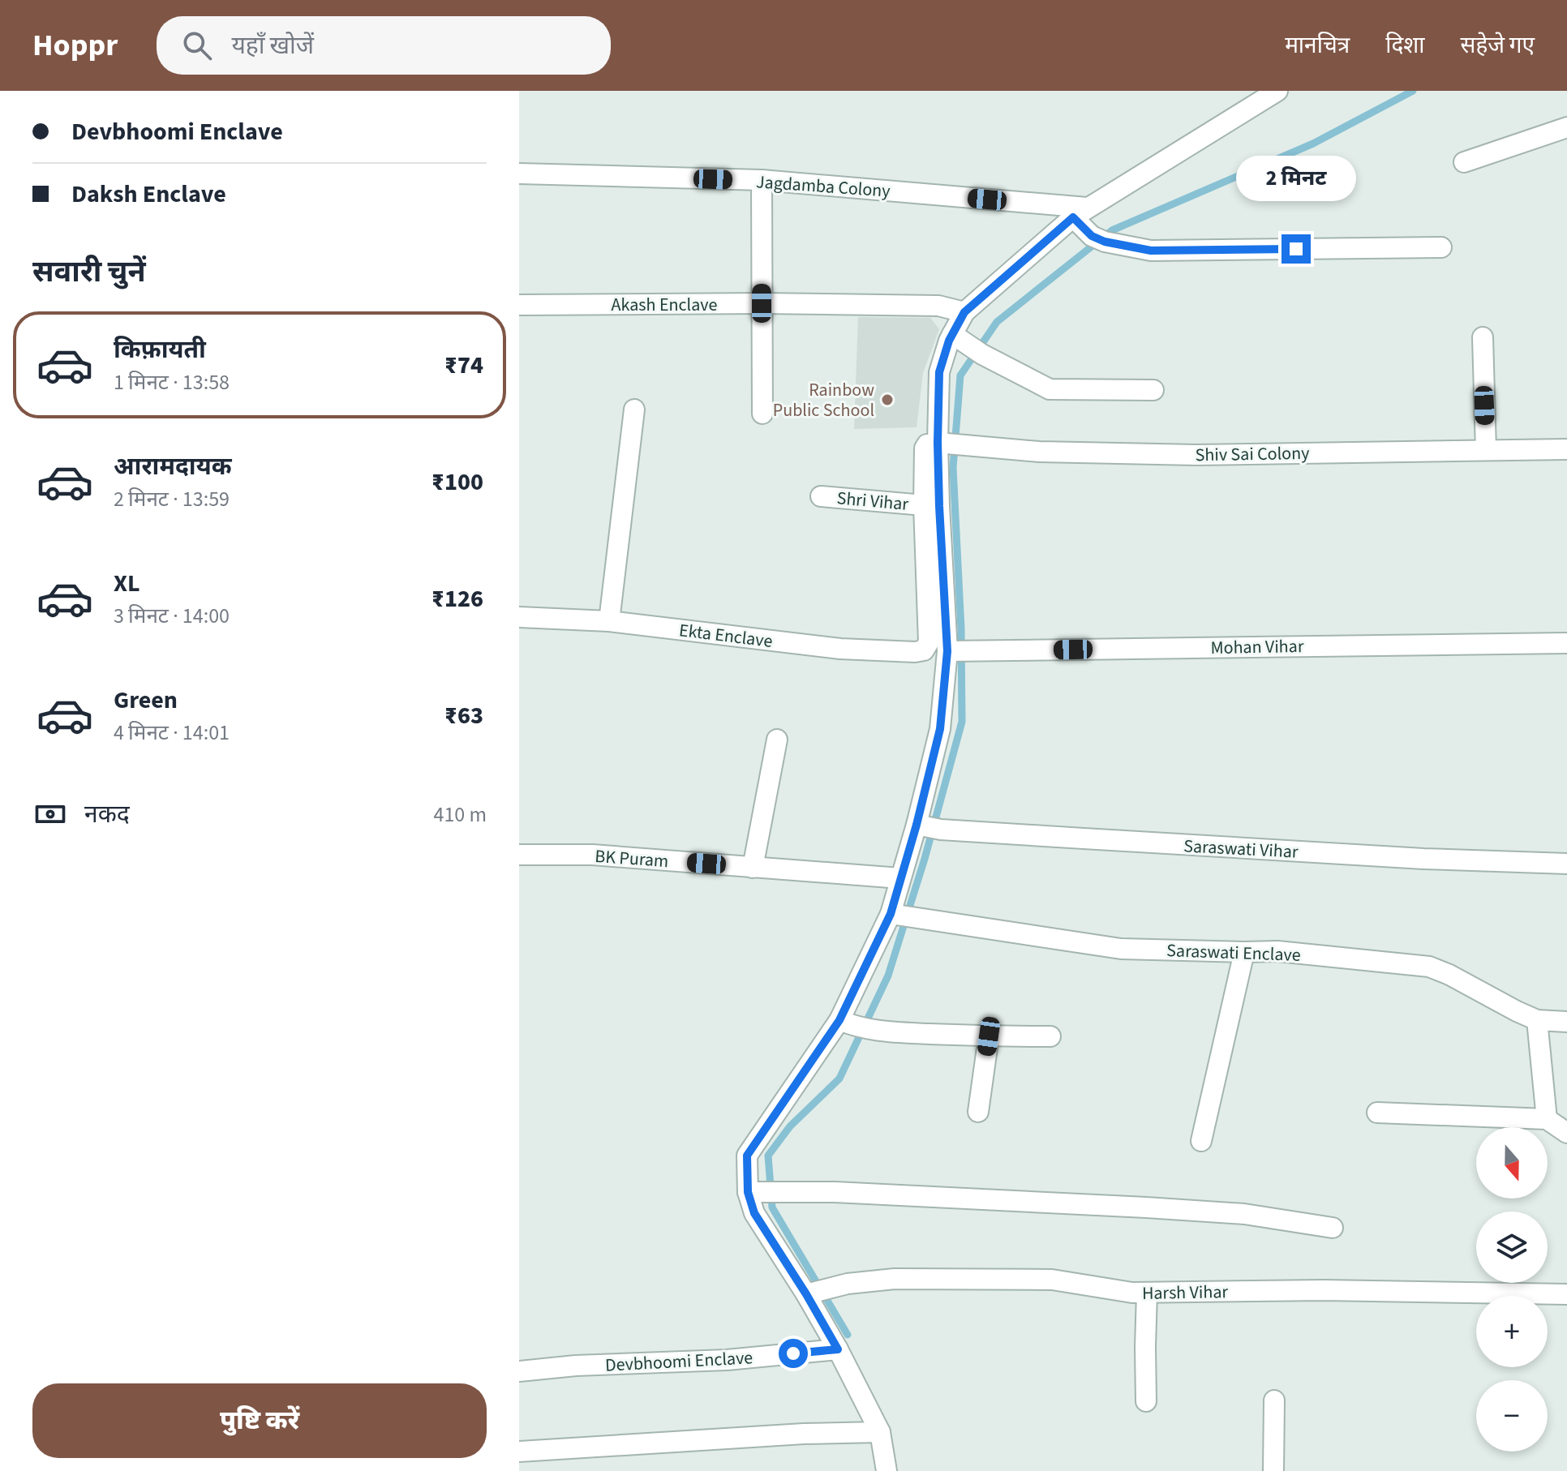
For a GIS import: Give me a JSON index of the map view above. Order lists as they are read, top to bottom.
{
  "streets": {
    "street": [
      "Jagdamba Colony",
      "Akash Enclave",
      "Shiv Sai Colony",
      "Shri Vihar",
      "Ekta Enclave",
      "Mohan Vihar",
      "Saraswati Vihar",
      "BK Puram",
      "Saraswati Enclave",
      "Harsh Vihar",
      "Devbhoomi Enclave"
    ]
  },
  "crossings": [
    ["Shri Vihar", "Ekta Enclave"]
  ],
  "places": ["Rainbow Public School"],
  "north": "bottom",
  "page": {
    "header": "Hoppr",
    "search": "यहाँ खोजें",
    "nav": ["मानचित्र", "दिशा", "सहेजे गए"],
    "banner": ["Devbhoomi Enclave", "Daksh Enclave"],
    "bubble": "2 मिनट",
    "heading": "सवारी चुनें",
    "list": [
      {
        "name": "किफ़ायती",
        "note": "1 मिनट · 13:58",
        "value": "₹74"
      },
      {
        "name": "आरामदायक",
        "note": "2 मिनट · 13:59",
        "value": "₹100"
      },
      {
        "name": "XL",
        "note": "3 मिनट · 14:00",
        "value": "₹126"
      },
      {
        "name": "Green",
        "note": "4 मिनट · 14:01",
        "value": "₹63"
      }
    ],
    "pay": ["नकद", "410 m"],
    "map_buttons": ["+", "−"],
    "buttons": "पुष्टि करें"
  }
}
